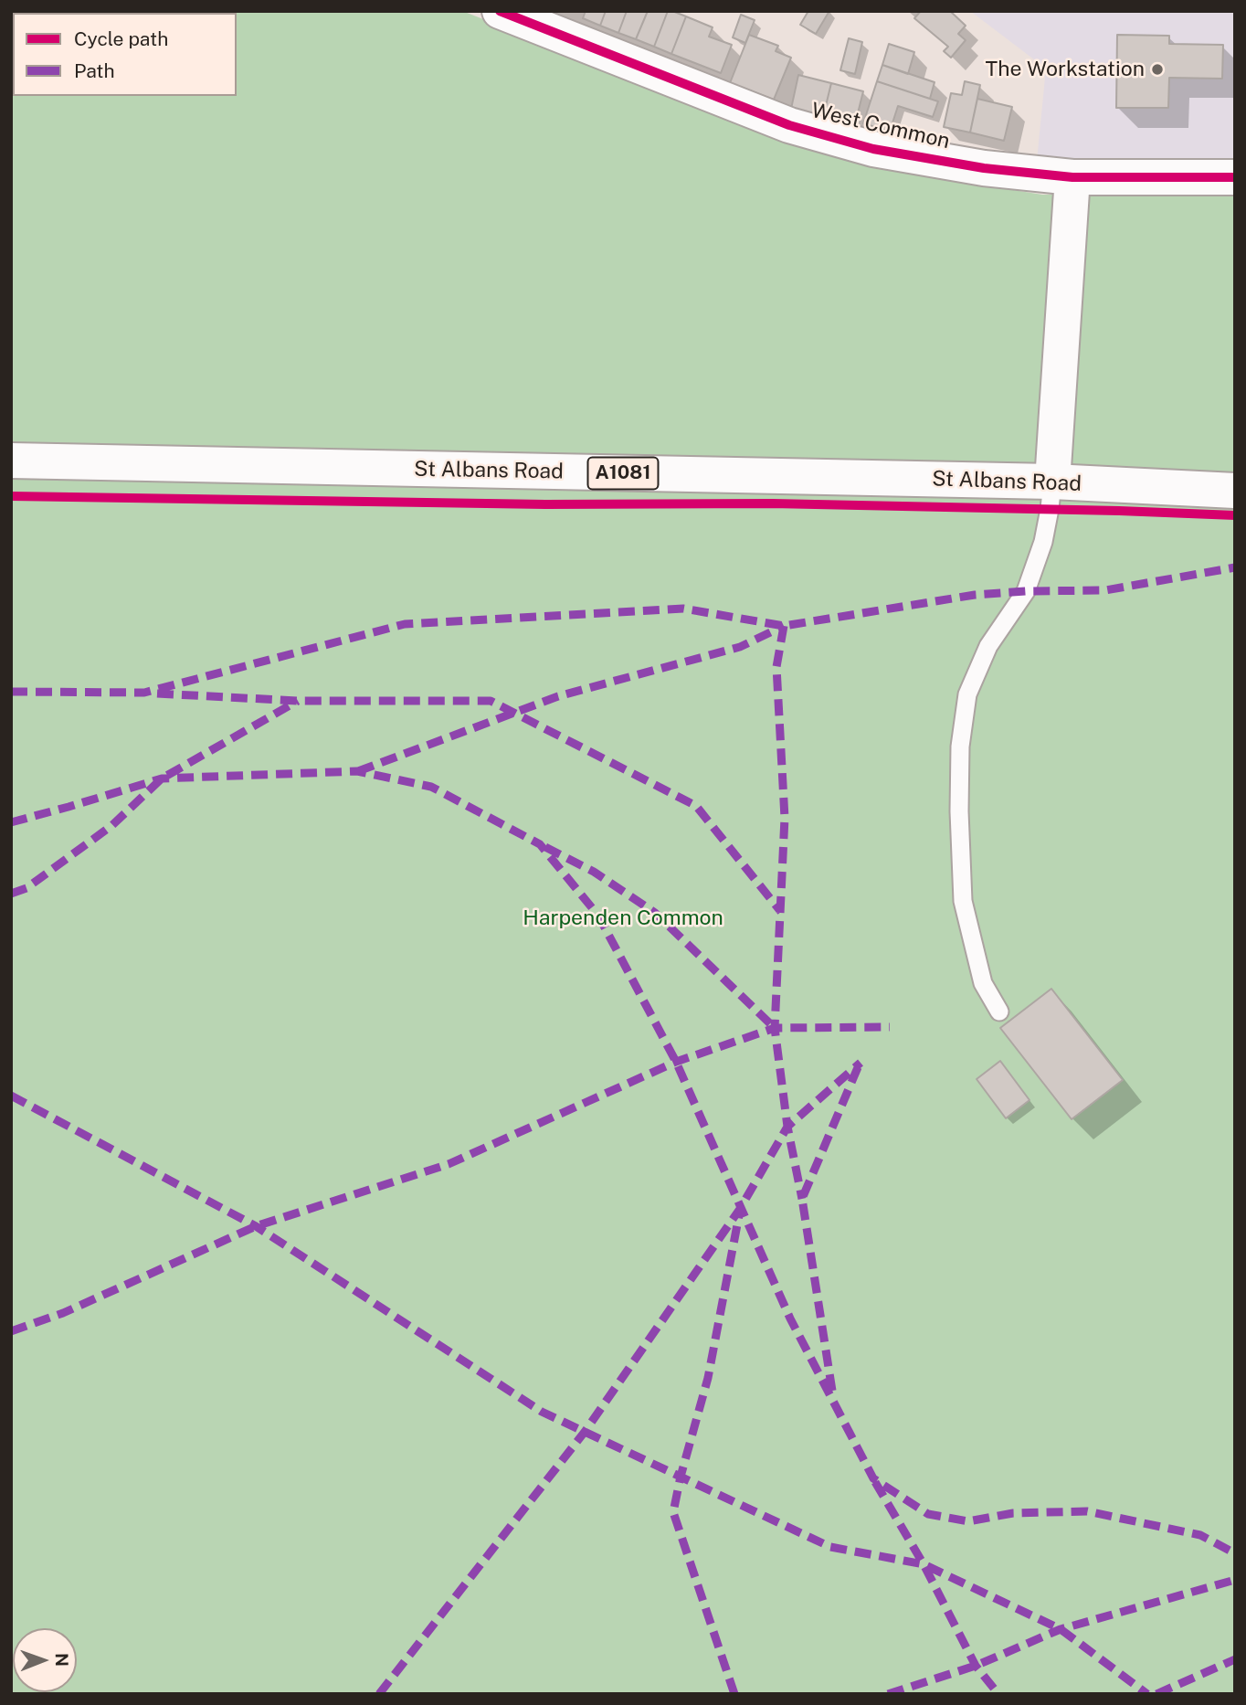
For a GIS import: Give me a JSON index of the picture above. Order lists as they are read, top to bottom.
{
  "streets": {
    "main road": ["West Common", "St Albans Road", "A1081"]
  },
  "parks": ["Harpenden Common"],
  "places": ["The Workstation"],
  "legend": ["Cycle path", "Path"],
  "north": "right"
}
